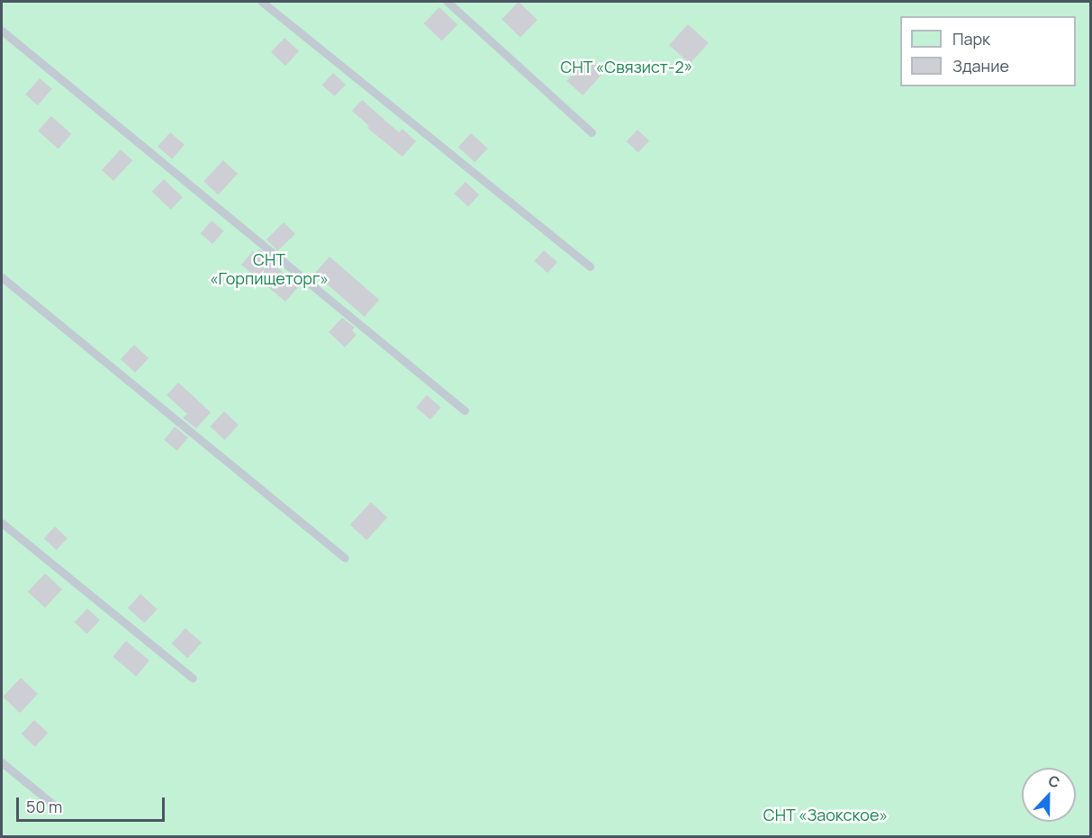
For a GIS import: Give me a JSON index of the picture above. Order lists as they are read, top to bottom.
{
  "parks": ["СНТ «Связист-2»", "СНТ «Горпищеторг»", "СНТ «Заокское»"],
  "legend": ["Парк", "Здание"],
  "scale_bar": "50 m",
  "north": "top"
}
